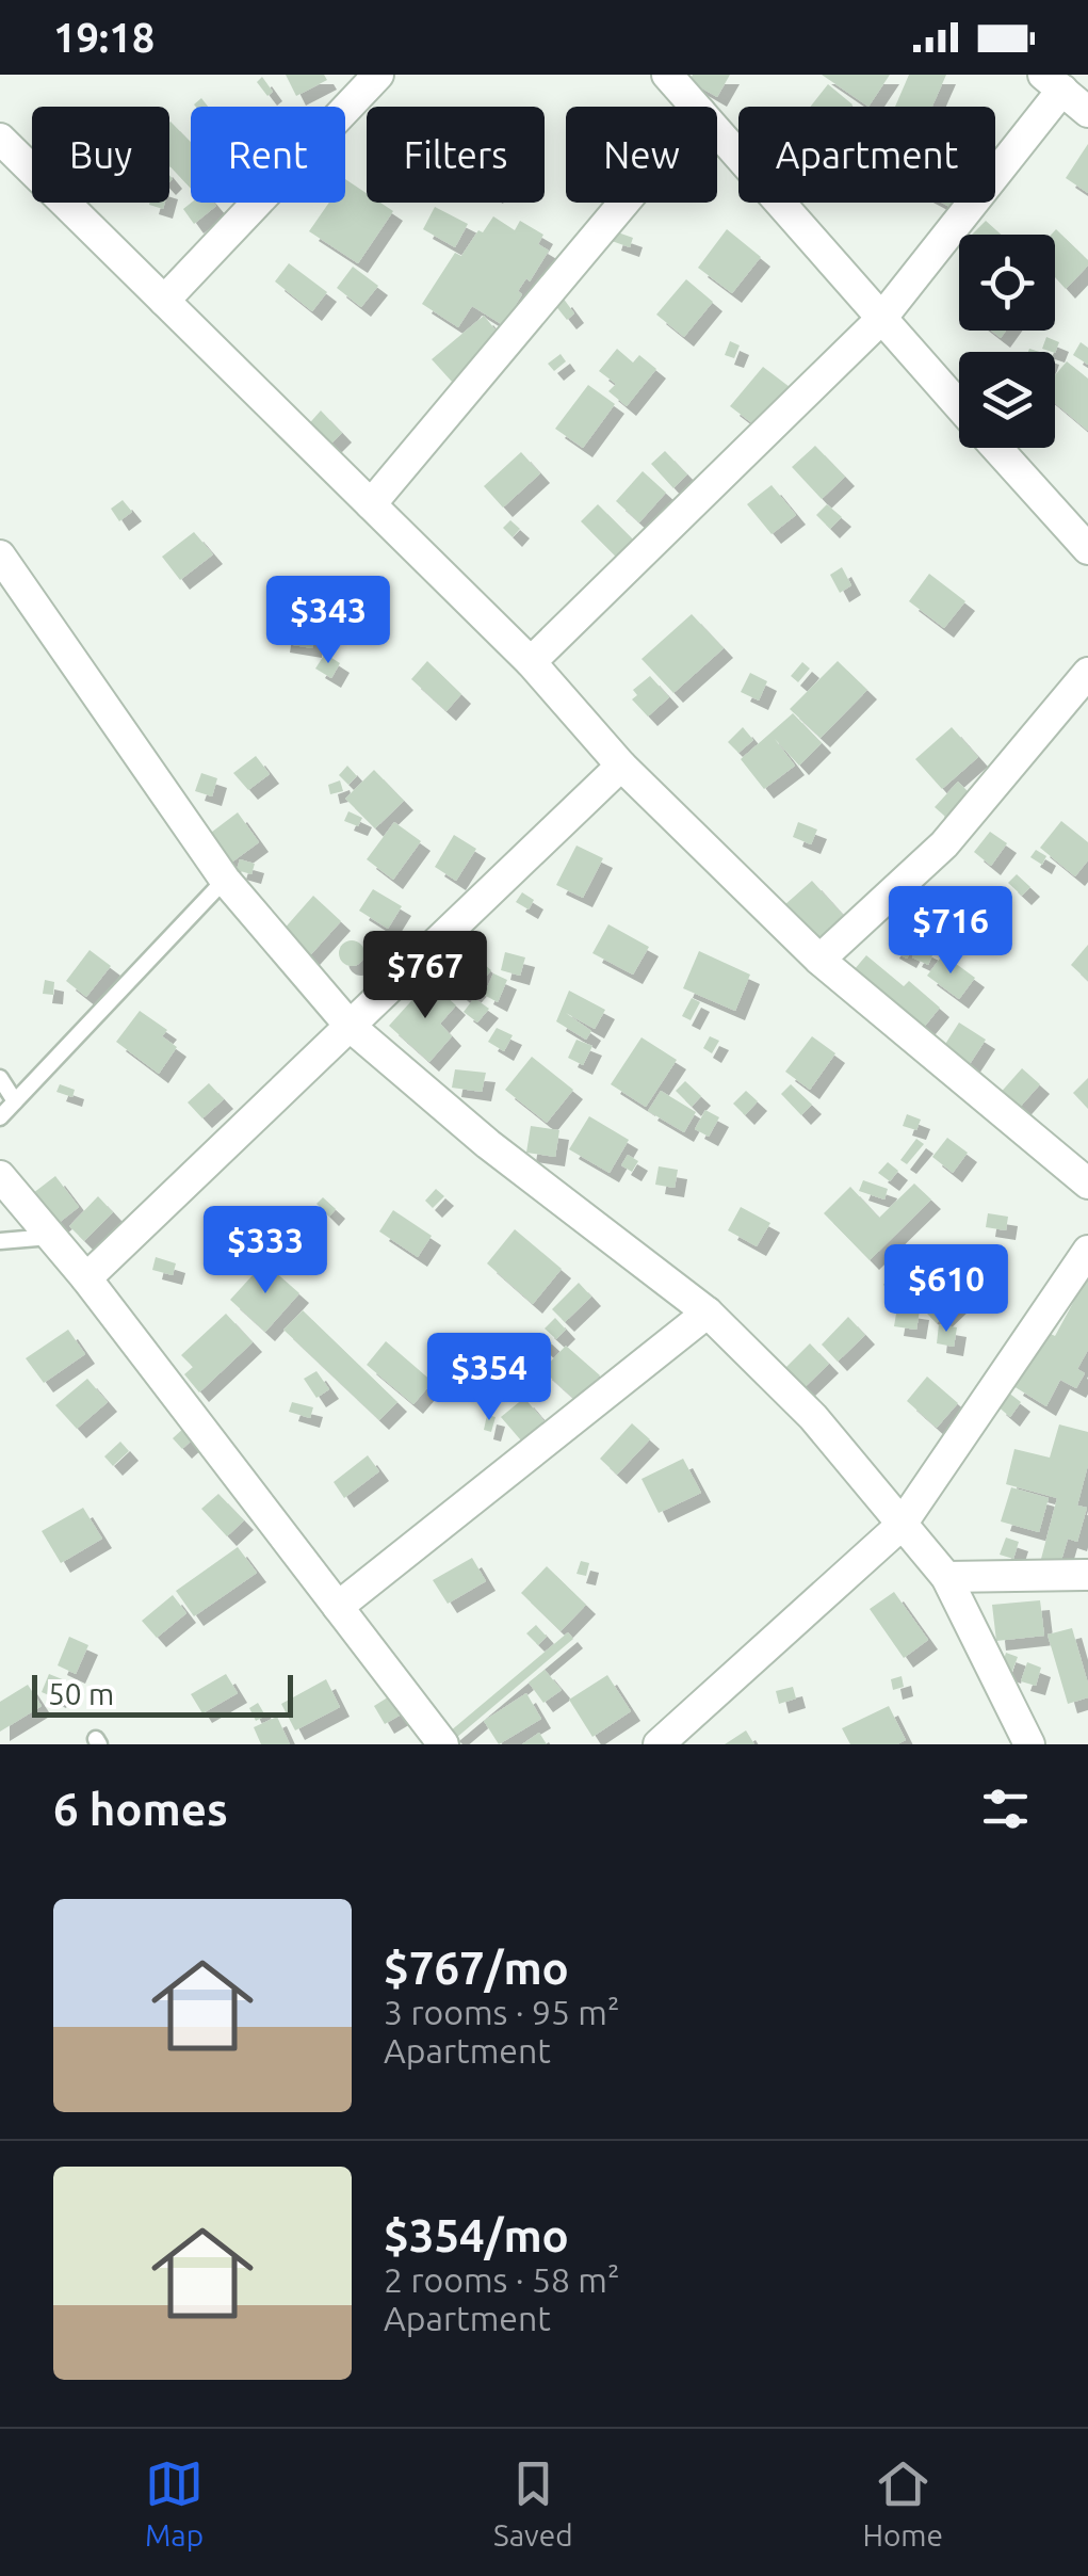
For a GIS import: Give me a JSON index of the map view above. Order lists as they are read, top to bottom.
{
  "scale_bar": "50 m",
  "page": {
    "status": "19:18",
    "chip": [
      "Buy",
      "Rent",
      "Filters",
      "New",
      "Apartment"
    ],
    "price": [
      "$343",
      "$716",
      "$767",
      "$333",
      "$610",
      "$354"
    ],
    "scale": "50 m",
    "heading": "6 homes",
    "list": [
      {
        "name": "$767/mo",
        "note": "3 rooms · 95 m² · Apartment"
      },
      {
        "name": "$354/mo",
        "note": "2 rooms · 58 m² · Apartment"
      }
    ],
    "tabs": ["Map", "Saved", "Home"]
  }
}
